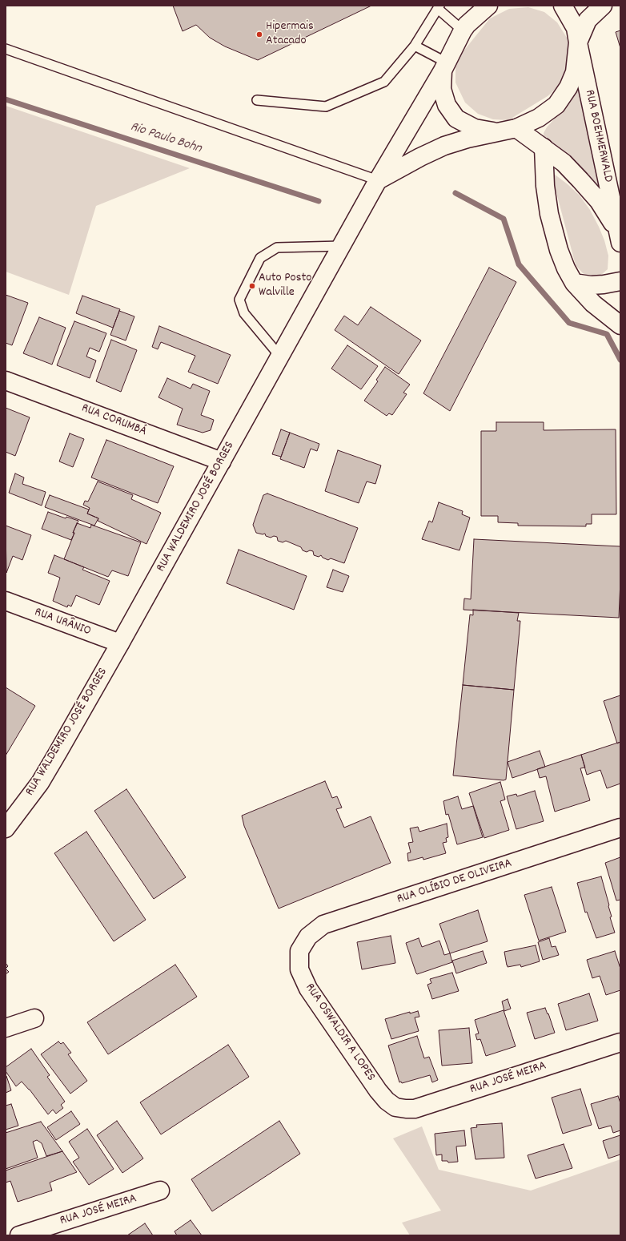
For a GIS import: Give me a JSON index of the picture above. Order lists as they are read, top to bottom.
{
  "streets": {
    "main road": [
      "RUA BOEHMERWALD",
      "RUA CORUMBÁ",
      "RUA WALDEMIRO JOSÉ BORGES",
      "RUA URÂNIO",
      "RUA OLÍBIO DE OLIVEIRA",
      "RUA OSWALDIR A LOPES",
      "RUA JOSÉ MEIRA"
    ]
  },
  "crossings": [
    ["RUA CORUMBÁ", "RUA WALDEMIRO JOSÉ BORGES"],
    ["RUA WALDEMIRO JOSÉ BORGES", "RUA URÂNIO"],
    ["RUA OLÍBIO DE OLIVEIRA", "RUA OSWALDIR A LOPES"],
    ["RUA OSWALDIR A LOPES", "RUA JOSÉ MEIRA"]
  ],
  "water": ["Rio Paulo Bohn"],
  "places": ["Hipermais Atacado", "Auto Posto Walville"]
}
